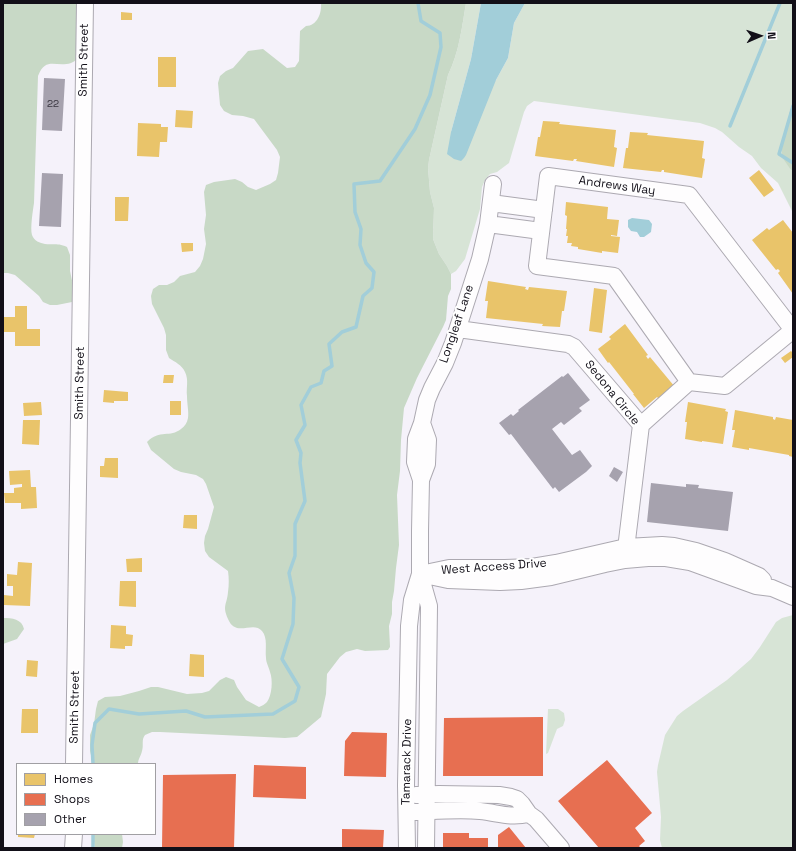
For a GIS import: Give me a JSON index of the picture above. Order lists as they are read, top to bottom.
{
  "streets": {
    "street": [
      "Smith Street",
      "Andrews Way",
      "Longleaf Lane",
      "Sedona Circle",
      "West Access Drive",
      "Tamarack Drive"
    ]
  },
  "crossings": [
    ["Longleaf Lane", "Sedona Circle"],
    ["Longleaf Lane", "West Access Drive"],
    ["Longleaf Lane", "Tamarack Drive"],
    ["Sedona Circle", "West Access Drive"],
    ["West Access Drive", "Tamarack Drive"]
  ],
  "house_numbers": ["22"],
  "legend": ["Homes", "Shops", "Other"],
  "north": "right"
}
